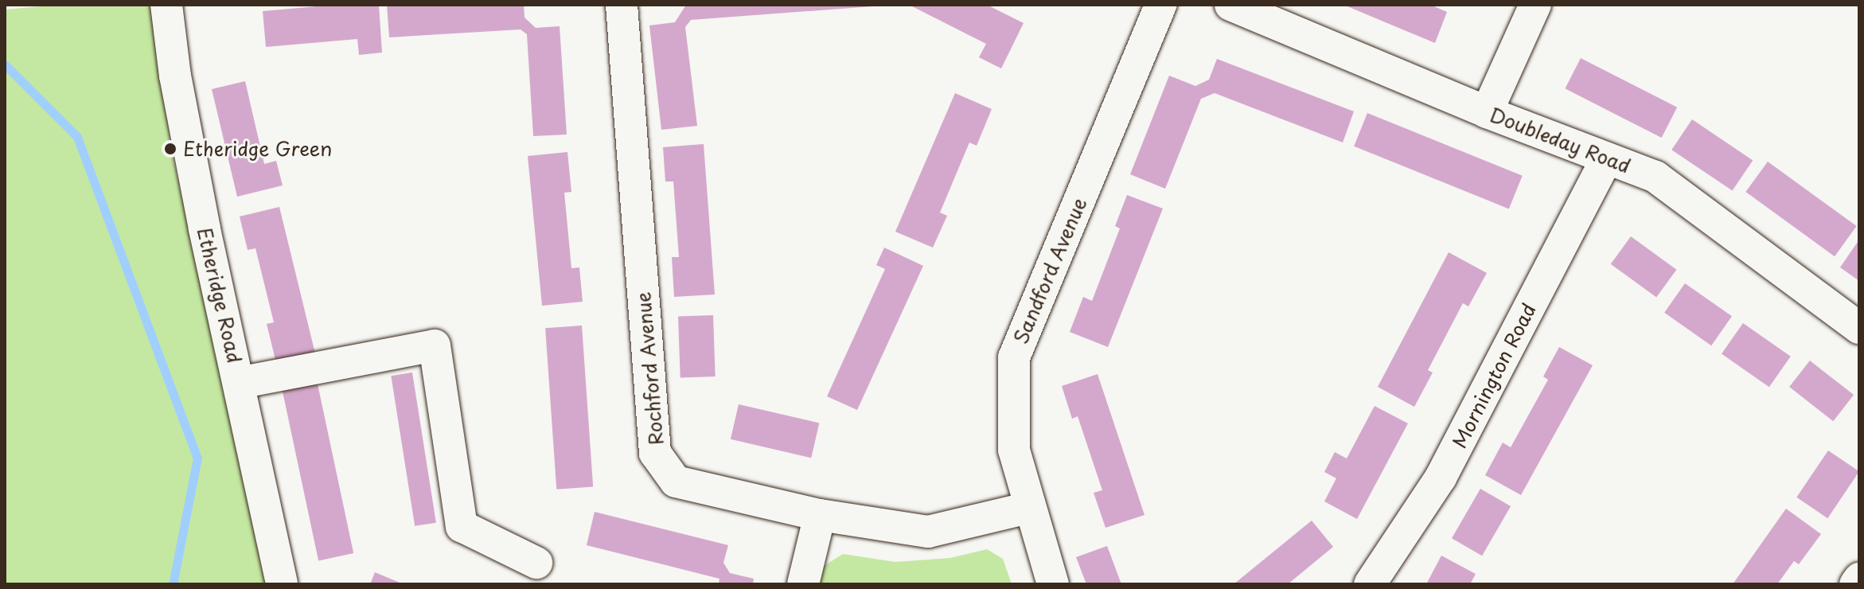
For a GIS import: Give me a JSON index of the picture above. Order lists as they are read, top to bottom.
{
  "streets": {
    "street": [
      "Doubleday Road",
      "Sandford Avenue",
      "Etheridge Road",
      "Rochford Avenue",
      "Mornington Road"
    ]
  },
  "crossings": [
    ["Doubleday Road", "Mornington Road"],
    ["Sandford Avenue", "Rochford Avenue"]
  ],
  "places": ["Etheridge Green"]
}
